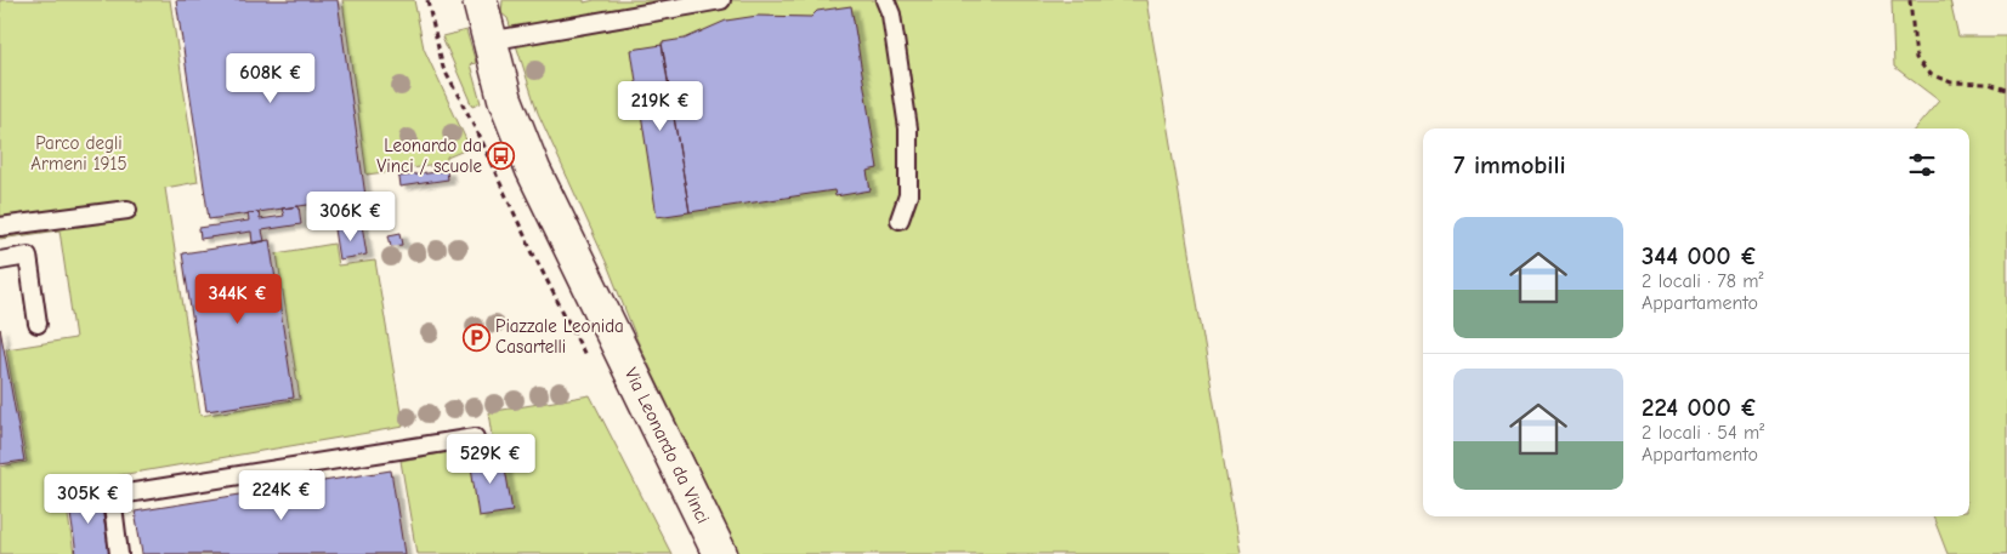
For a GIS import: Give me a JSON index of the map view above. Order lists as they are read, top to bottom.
{
  "streets": {
    "street": ["Via Leonardo da Vinci"]
  },
  "parks": ["Parco degli Armeni 1915"],
  "places": {
    "bus stop": ["Leonardo da Vinci / scuole"],
    "parking": ["Piazzale Leonida Casartelli"]
  },
  "page": {
    "price": [
      "608K €",
      "219K €",
      "306K €",
      "344K €",
      "529K €",
      "224K €",
      "305K €"
    ],
    "heading": "7 immobili",
    "list": [
      {
        "name": "344 000 €",
        "note": "2 locali · 78 m² · Appartamento"
      },
      {
        "name": "224 000 €",
        "note": "2 locali · 54 m² · Appartamento"
      }
    ]
  }
}
